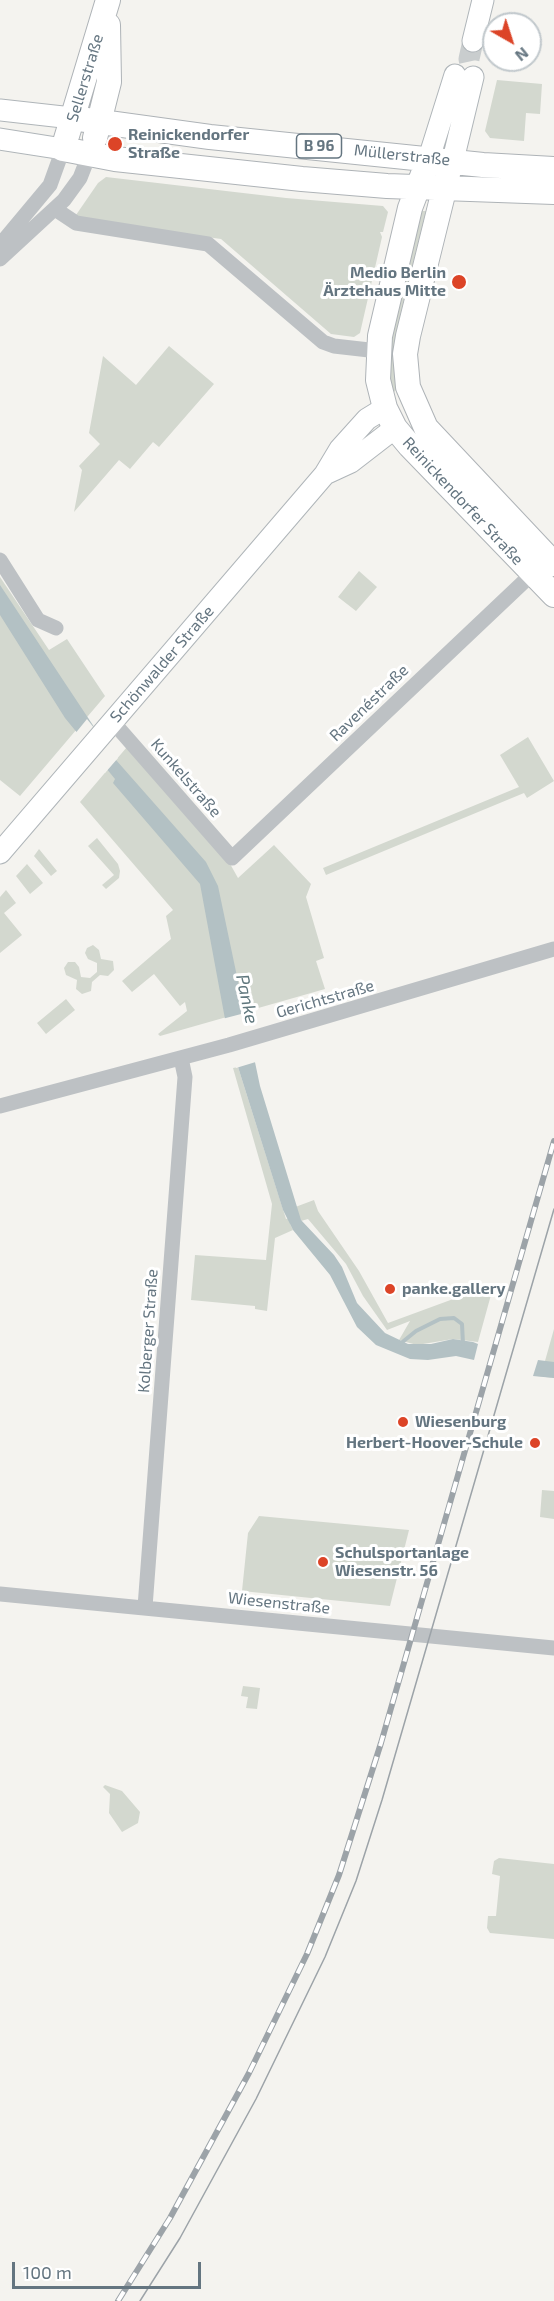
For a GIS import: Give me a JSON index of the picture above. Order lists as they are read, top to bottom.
{
  "streets": {
    "main road": [
      "Sellerstraße",
      "B 96",
      "Müllerstraße",
      "Reinickendorfer Straße"
    ],
    "street": [
      "Schönwalder Straße",
      "Ravenéstraße",
      "Kunkelstraße",
      "Gerichtstraße",
      "Kolberger Straße",
      "Wiesenstraße"
    ]
  },
  "crossings": [
    ["Sellerstraße", "Müllerstraße"],
    ["Müllerstraße", "Reinickendorfer Straße"],
    ["Reinickendorfer Straße", "Schönwalder Straße"],
    ["Reinickendorfer Straße", "Ravenéstraße"],
    ["Schönwalder Straße", "Kunkelstraße"],
    ["Ravenéstraße", "Kunkelstraße"],
    ["Gerichtstraße", "Kolberger Straße"],
    ["Kolberger Straße", "Wiesenstraße"]
  ],
  "water": ["Panke"],
  "places": [
    "Reinickendorfer Straße",
    "Medio Berlin Ärztehaus Mitte",
    "panke.gallery",
    "Wiesenburg",
    "Herbert-Hoover-Schule",
    "Schulsportanlage Wiesenstr. 56"
  ],
  "scale_bar": "100 m",
  "north": "bottom right"
}
